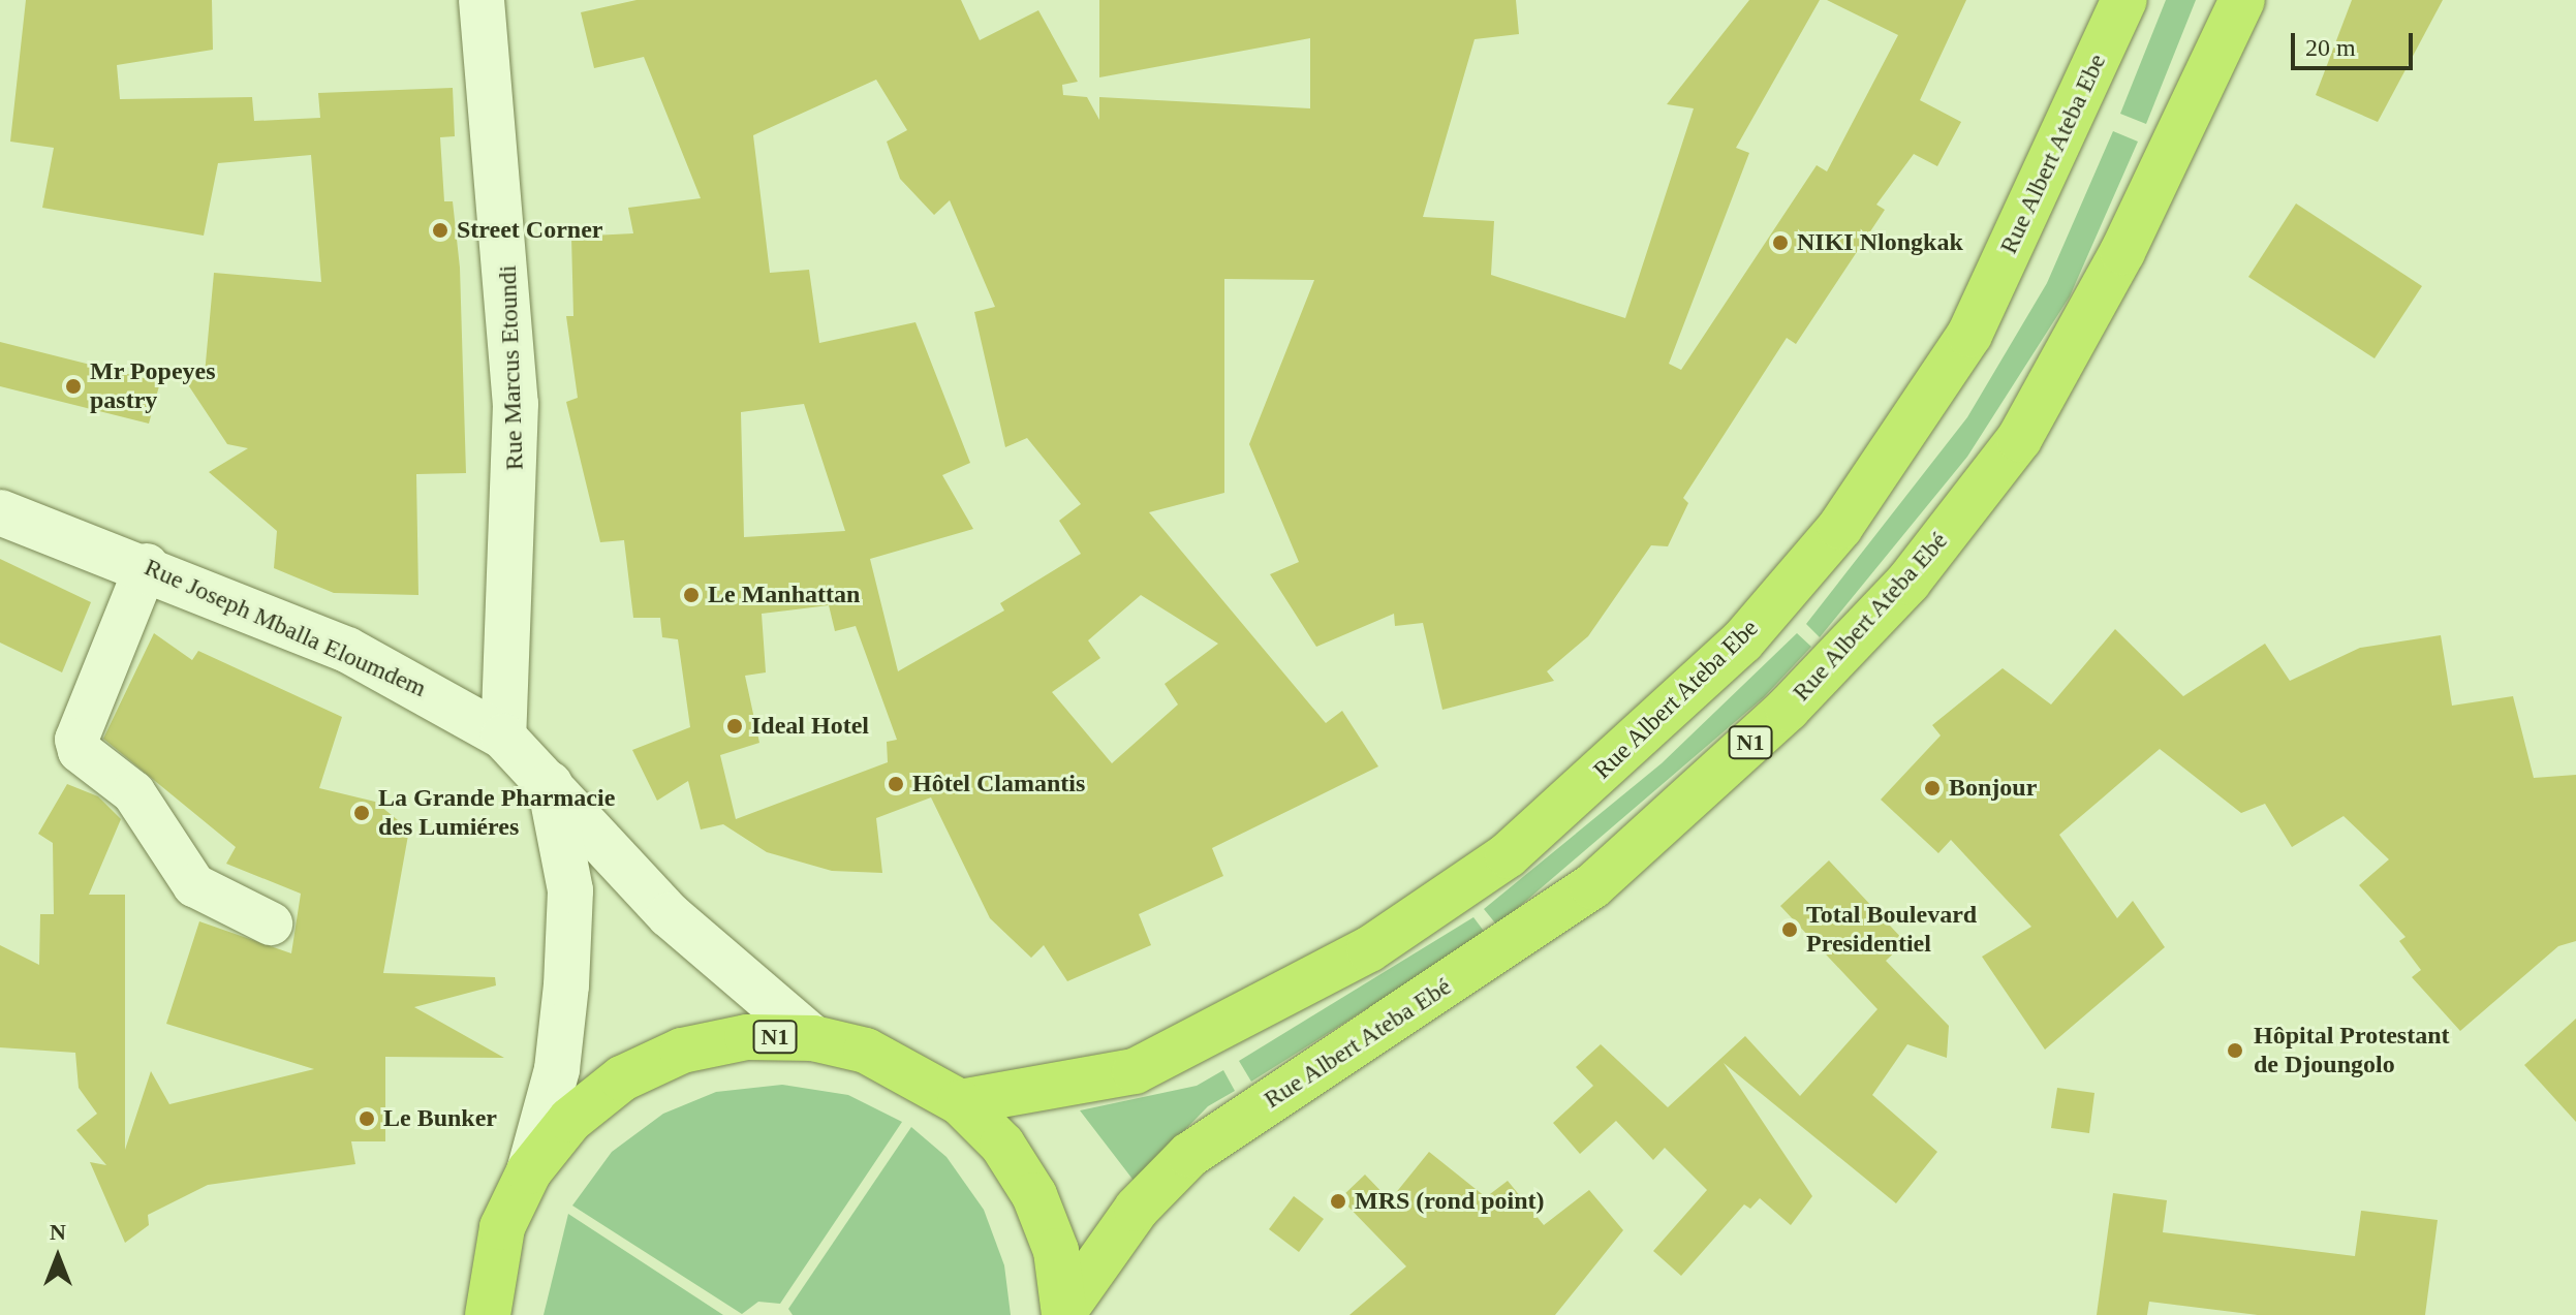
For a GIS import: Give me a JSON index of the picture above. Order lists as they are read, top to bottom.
{
  "streets": {
    "highway": ["Rue Albert Ateba Ebe", "Rue Albert Ateba Ebé", "N1"],
    "main road": ["Rue Marcus Etoundi", "Rue Joseph Mballa Eloumdem"]
  },
  "crossings": [
    ["Rue Albert Ateba Ebe", "N1"],
    ["Rue Marcus Etoundi", "Rue Joseph Mballa Eloumdem"],
    ["Rue Albert Ateba Ebé", "N1"],
    ["Rue Joseph Mballa Eloumdem", "N1"]
  ],
  "places": [
    "Street Corner",
    "NIKI Nlongkak",
    "Mr Popeyes pastry",
    "Le Manhattan",
    "Ideal Hotel",
    "Hôtel Clamantis",
    "Bonjour",
    "La Grande Pharmacie des Lumiéres",
    "Total Boulevard Presidentiel",
    "Hôpital Protestant de Djoungolo",
    "Le Bunker",
    "MRS (rond point)"
  ],
  "scale_bar": "20 m",
  "north": "top"
}
